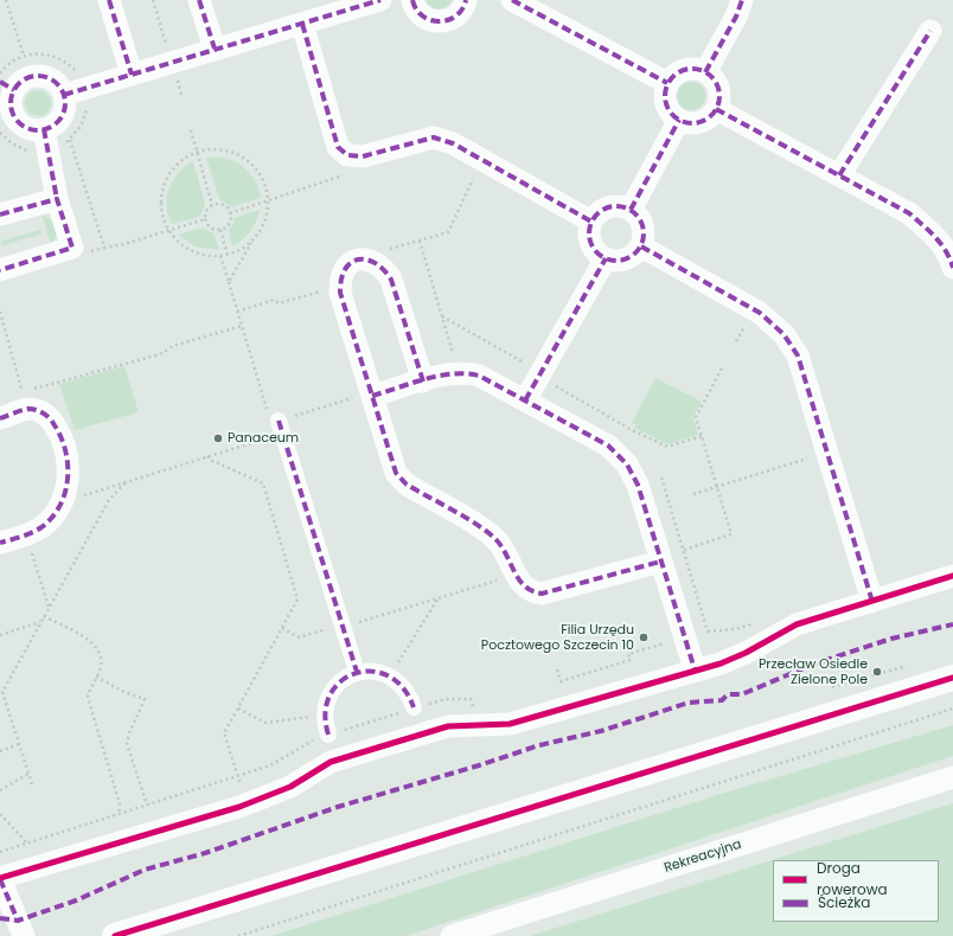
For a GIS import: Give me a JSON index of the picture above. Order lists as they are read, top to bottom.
{
  "streets": {
    "street": ["Rekreacyjna"]
  },
  "places": ["Panaceum", "Filia Urzędu Pocztowego Szczecin 10", "Przecław Osiedle Zielone Pole"],
  "legend": ["Droga rowerowa", "Ścieżka"]
}
